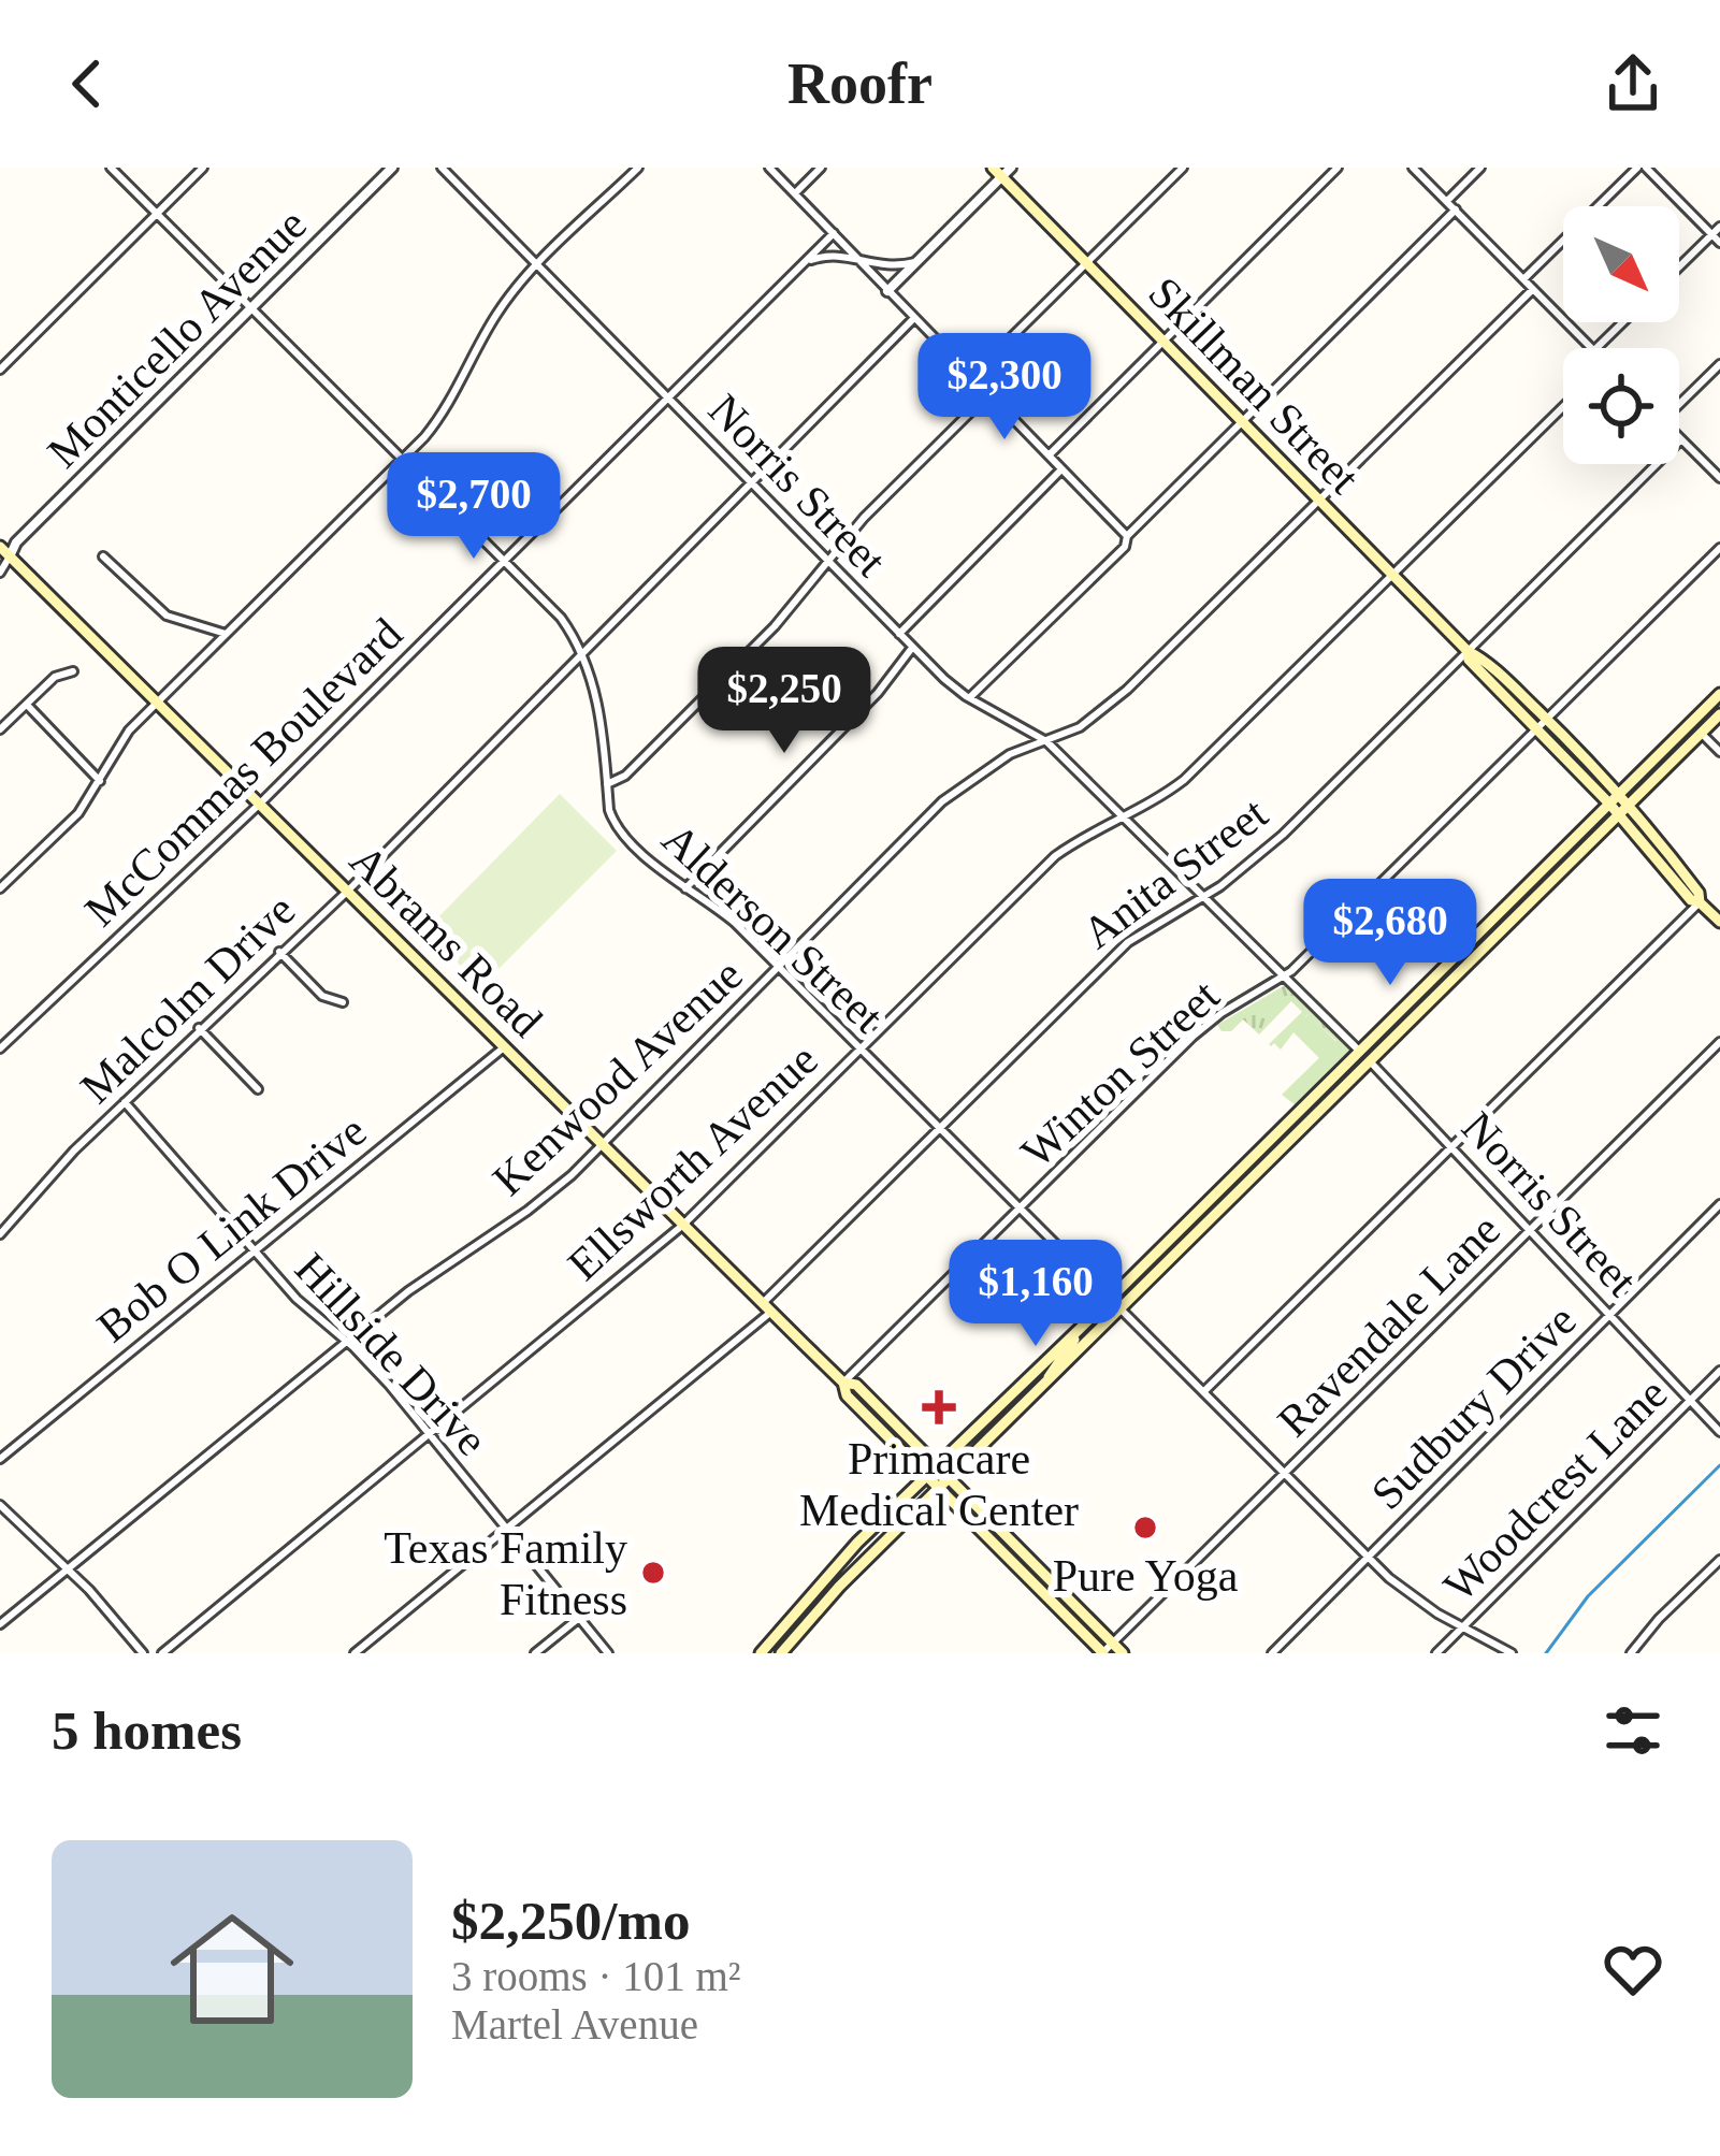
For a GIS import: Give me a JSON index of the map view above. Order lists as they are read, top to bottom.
{
  "streets": {
    "main road": ["Skillman Street", "Abrams Road"],
    "street": [
      "Monticello Avenue",
      "Norris Street",
      "McCommas Boulevard",
      "Anita Street",
      "Alderson Street",
      "Malcolm Drive",
      "Winton Street",
      "Kenwood Avenue",
      "Ellsworth Avenue",
      "Bob O Link Drive",
      "Ravendale Lane",
      "Hillside Drive",
      "Sudbury Drive",
      "Woodcrest Lane"
    ]
  },
  "crossings": [
    ["Monticello Avenue", "Alderson Street"],
    ["Monticello Avenue", "Abrams Road"],
    ["Skillman Street", "Anita Street"],
    ["Skillman Street", "Winton Street"],
    ["Skillman Street", "Kenwood Avenue"],
    ["Skillman Street", "Ellsworth Avenue"],
    ["Norris Street", "McCommas Boulevard"],
    ["Norris Street", "Anita Street"],
    ["Norris Street", "Malcolm Drive"],
    ["Norris Street", "Winton Street"],
    ["Norris Street", "Kenwood Avenue"],
    ["Norris Street", "Ellsworth Avenue"],
    ["Norris Street", "Ravendale Lane"],
    ["Norris Street", "Sudbury Drive"],
    ["Norris Street", "Woodcrest Lane"],
    ["McCommas Boulevard", "Alderson Street"],
    ["McCommas Boulevard", "Abrams Road"],
    ["Anita Street", "Alderson Street"],
    ["Anita Street", "Abrams Road"],
    ["Anita Street", "Hillside Drive"],
    ["Alderson Street", "Malcolm Drive"],
    ["Alderson Street", "Winton Street"],
    ["Alderson Street", "Kenwood Avenue"],
    ["Alderson Street", "Ellsworth Avenue"],
    ["Alderson Street", "Ravendale Lane"],
    ["Alderson Street", "Sudbury Drive"],
    ["Alderson Street", "Woodcrest Lane"],
    ["Abrams Road", "Malcolm Drive"],
    ["Abrams Road", "Winton Street"],
    ["Abrams Road", "Kenwood Avenue"],
    ["Abrams Road", "Ellsworth Avenue"],
    ["Abrams Road", "Bob O Link Drive"],
    ["Abrams Road", "Ravendale Lane"],
    ["Malcolm Drive", "Hillside Drive"],
    ["Kenwood Avenue", "Hillside Drive"],
    ["Ellsworth Avenue", "Hillside Drive"],
    ["Bob O Link Drive", "Hillside Drive"]
  ],
  "places": {
    "health": ["Primacare Medical Center"],
    "other": ["Pure Yoga", "Texas Family Fitness"]
  },
  "north": "bottom right",
  "page": {
    "header": "Roofr",
    "price": [
      "$2,300",
      "$2,700",
      "$2,250",
      "$2,680",
      "$1,160"
    ],
    "heading": "5 homes",
    "list": [
      {
        "name": "$2,250/mo",
        "note": "3 rooms · 101 m² · Martel Avenue"
      }
    ]
  }
}
